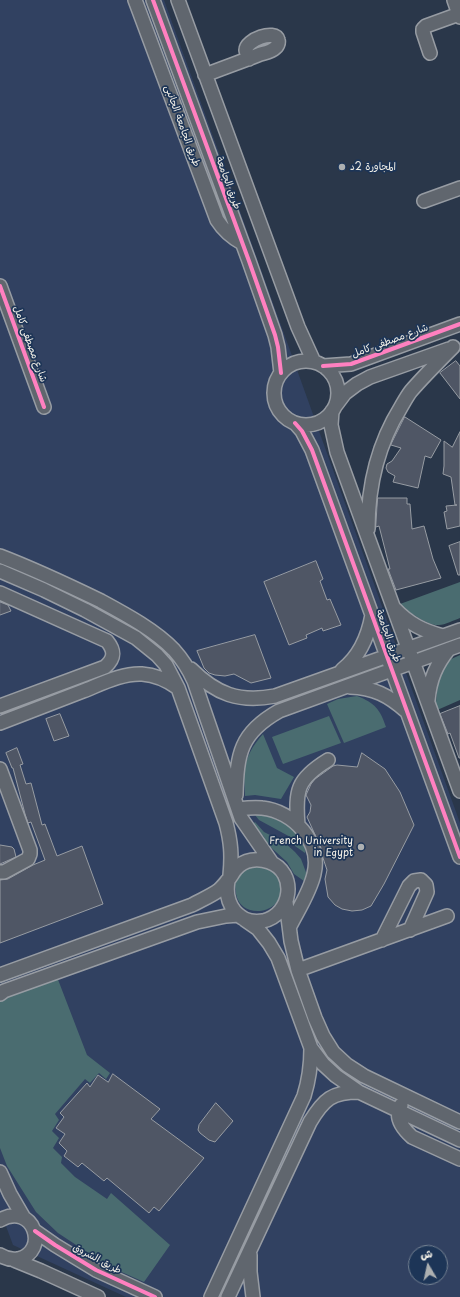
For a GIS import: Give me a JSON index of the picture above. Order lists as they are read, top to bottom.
{
  "streets": {
    "street": [
      "طريق الجامعة الجانبى",
      "طريق الجامعة",
      "شارع مصطفى كامل",
      "طريق الشروق"
    ]
  },
  "crossings": [
    ["طريق الجامعة الجانبى", "طريق الجامعة"],
    ["طريق الجامعة", "شارع مصطفى كامل"]
  ],
  "places": ["المجاورة 2د", "French University in Egypt"],
  "north": "top"
}
